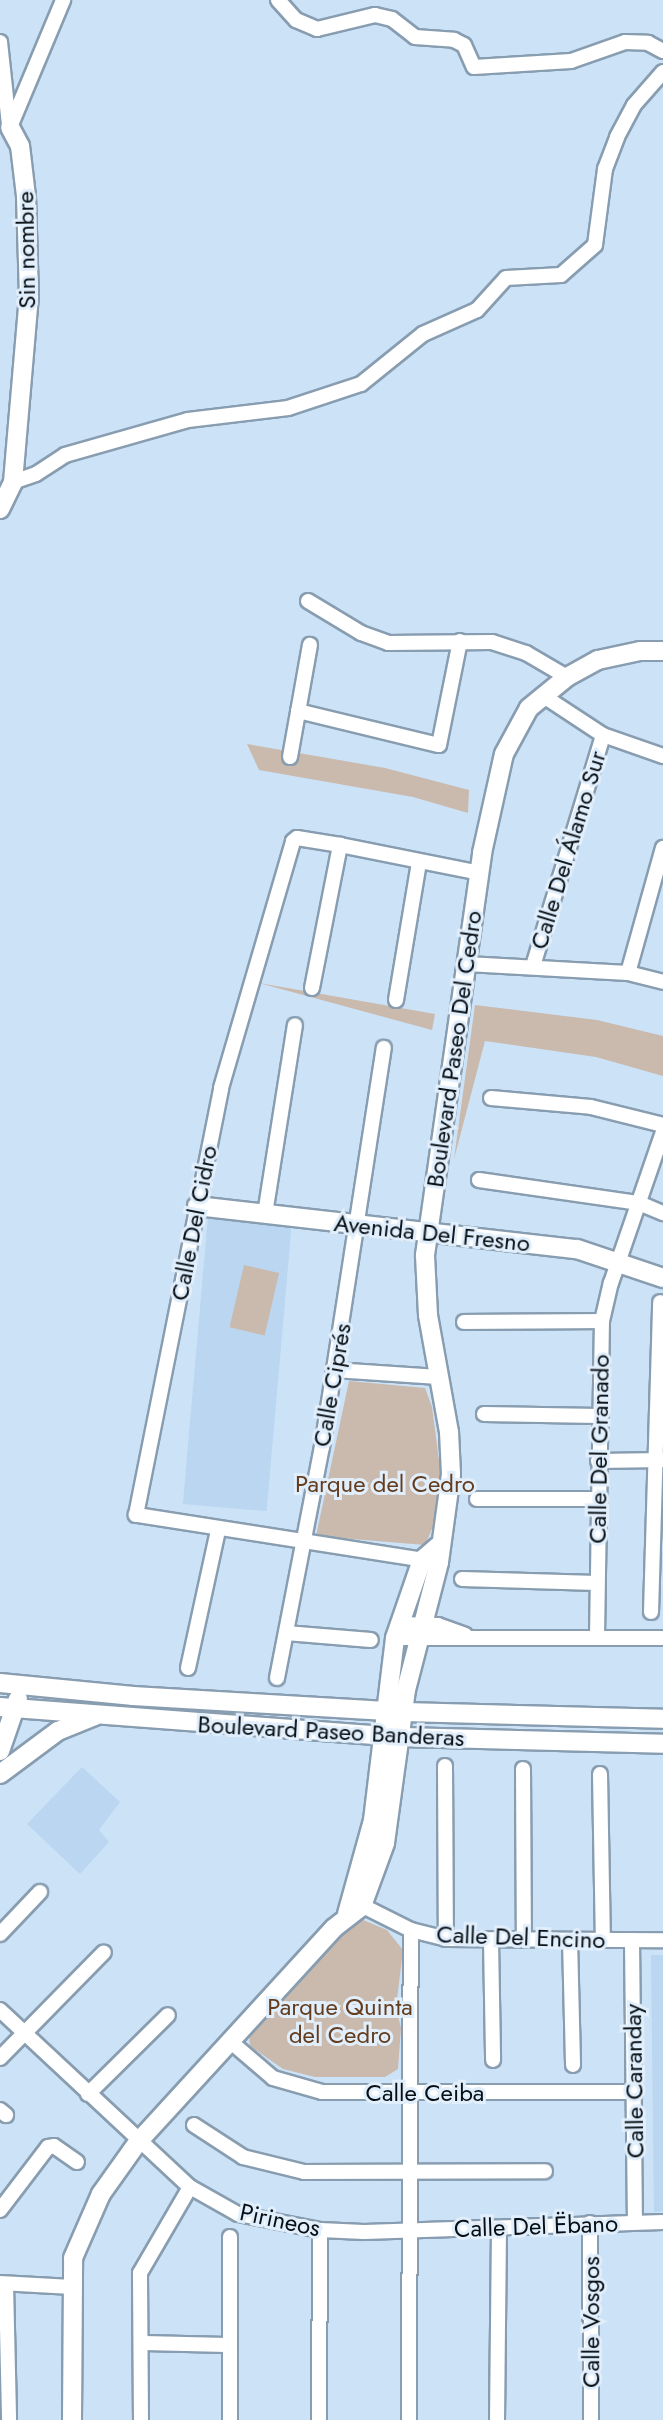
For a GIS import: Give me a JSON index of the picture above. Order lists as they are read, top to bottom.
{
  "streets": {
    "street": [
      "Sin nombre",
      "Calle Del Álamo Sur",
      "Boulevard Paseo Del Cedro",
      "Calle Del Cidro",
      "Avenida Del Fresno",
      "Calle Ciprés",
      "Calle Del Granado",
      "Boulevard Paseo Banderas",
      "Calle Del Encino",
      "Calle Caranday",
      "Calle Ceiba",
      "Pirineos",
      "Calle Del Ëbano",
      "Calle Vosgos"
    ]
  },
  "crossings": [
    ["Boulevard Paseo Del Cedro", "Calle Del Cidro"],
    ["Boulevard Paseo Del Cedro", "Avenida Del Fresno"],
    ["Calle Del Cidro", "Avenida Del Fresno"],
    ["Calle Del Cidro", "Calle Ciprés"],
    ["Avenida Del Fresno", "Calle Ciprés"],
    ["Avenida Del Fresno", "Calle Del Granado"],
    ["Calle Del Encino", "Calle Caranday"],
    ["Calle Caranday", "Calle Ceiba"],
    ["Calle Caranday", "Calle Del Ëbano"],
    ["Pirineos", "Calle Del Ëbano"],
    ["Calle Del Ëbano", "Calle Vosgos"]
  ],
  "parks": ["Parque del Cedro", "Parque Quinta del Cedro"]
}
